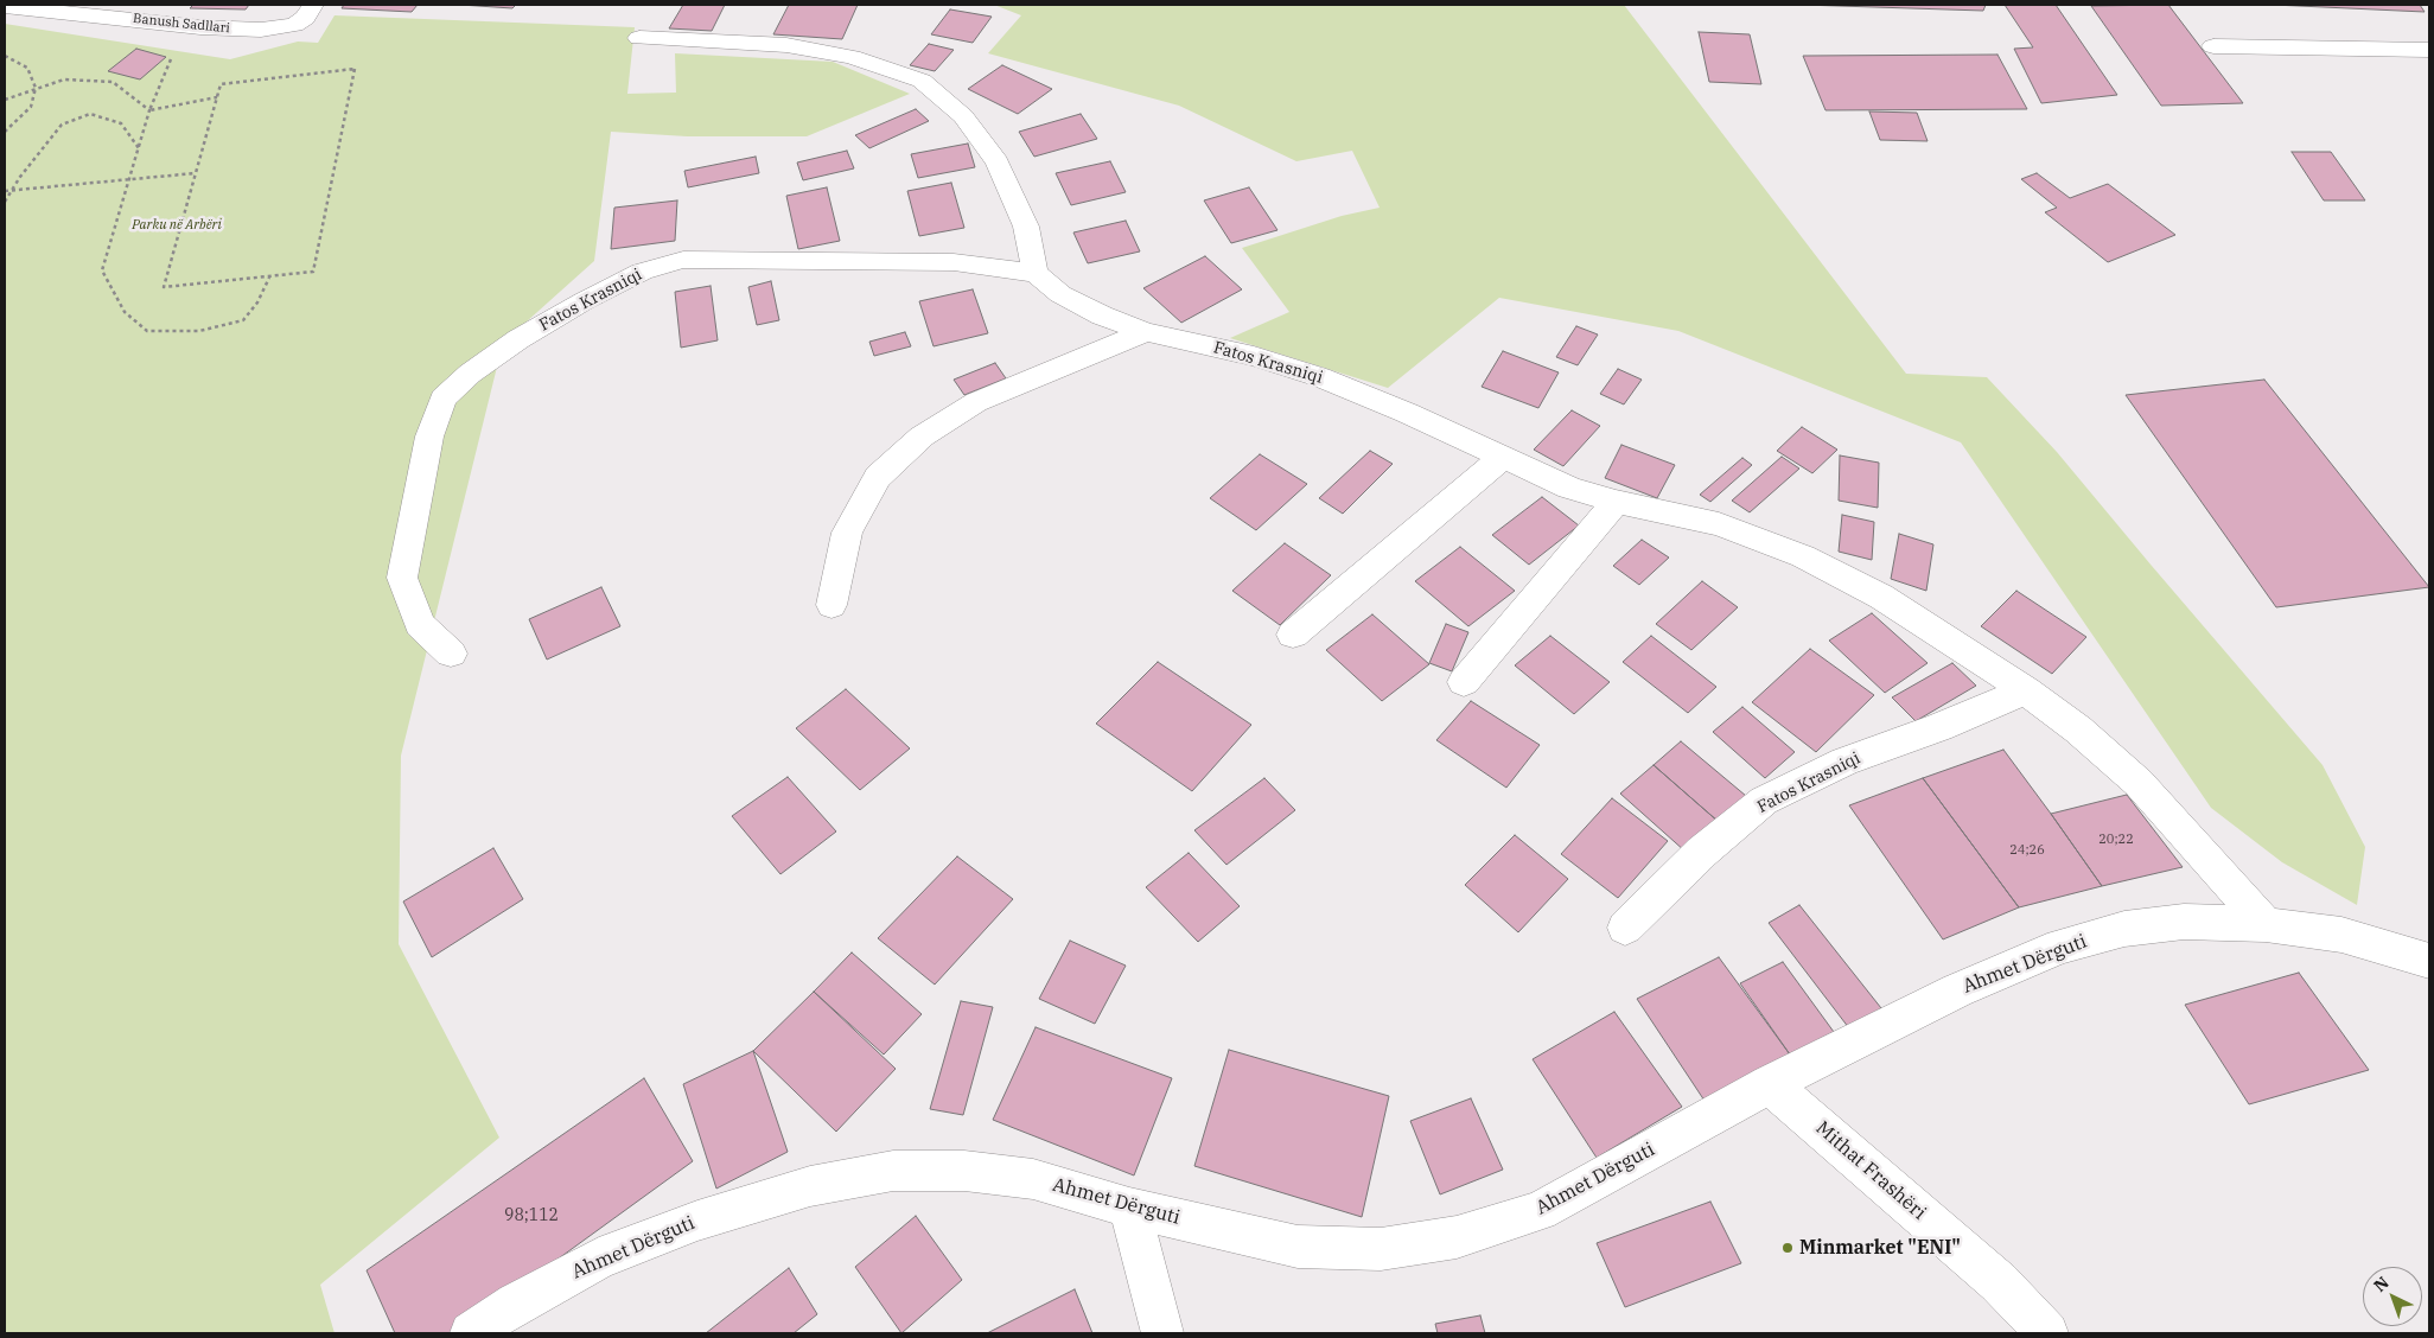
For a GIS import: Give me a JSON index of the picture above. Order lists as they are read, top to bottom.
{
  "streets": {
    "street": [
      "Banush Sadllari",
      "Fatos Krasniqi",
      "Ahmet Dërguti",
      "Mithat Frashëri"
    ]
  },
  "crossings": [
    ["Fatos Krasniqi", "Ahmet Dërguti"],
    ["Ahmet Dërguti", "Mithat Frashëri"]
  ],
  "parks": ["Parku në Arbëri"],
  "places": ["Minmarket \"ENI\""],
  "house_numbers": ["20;22", "24;26", "98;112"],
  "north": "top left"
}
